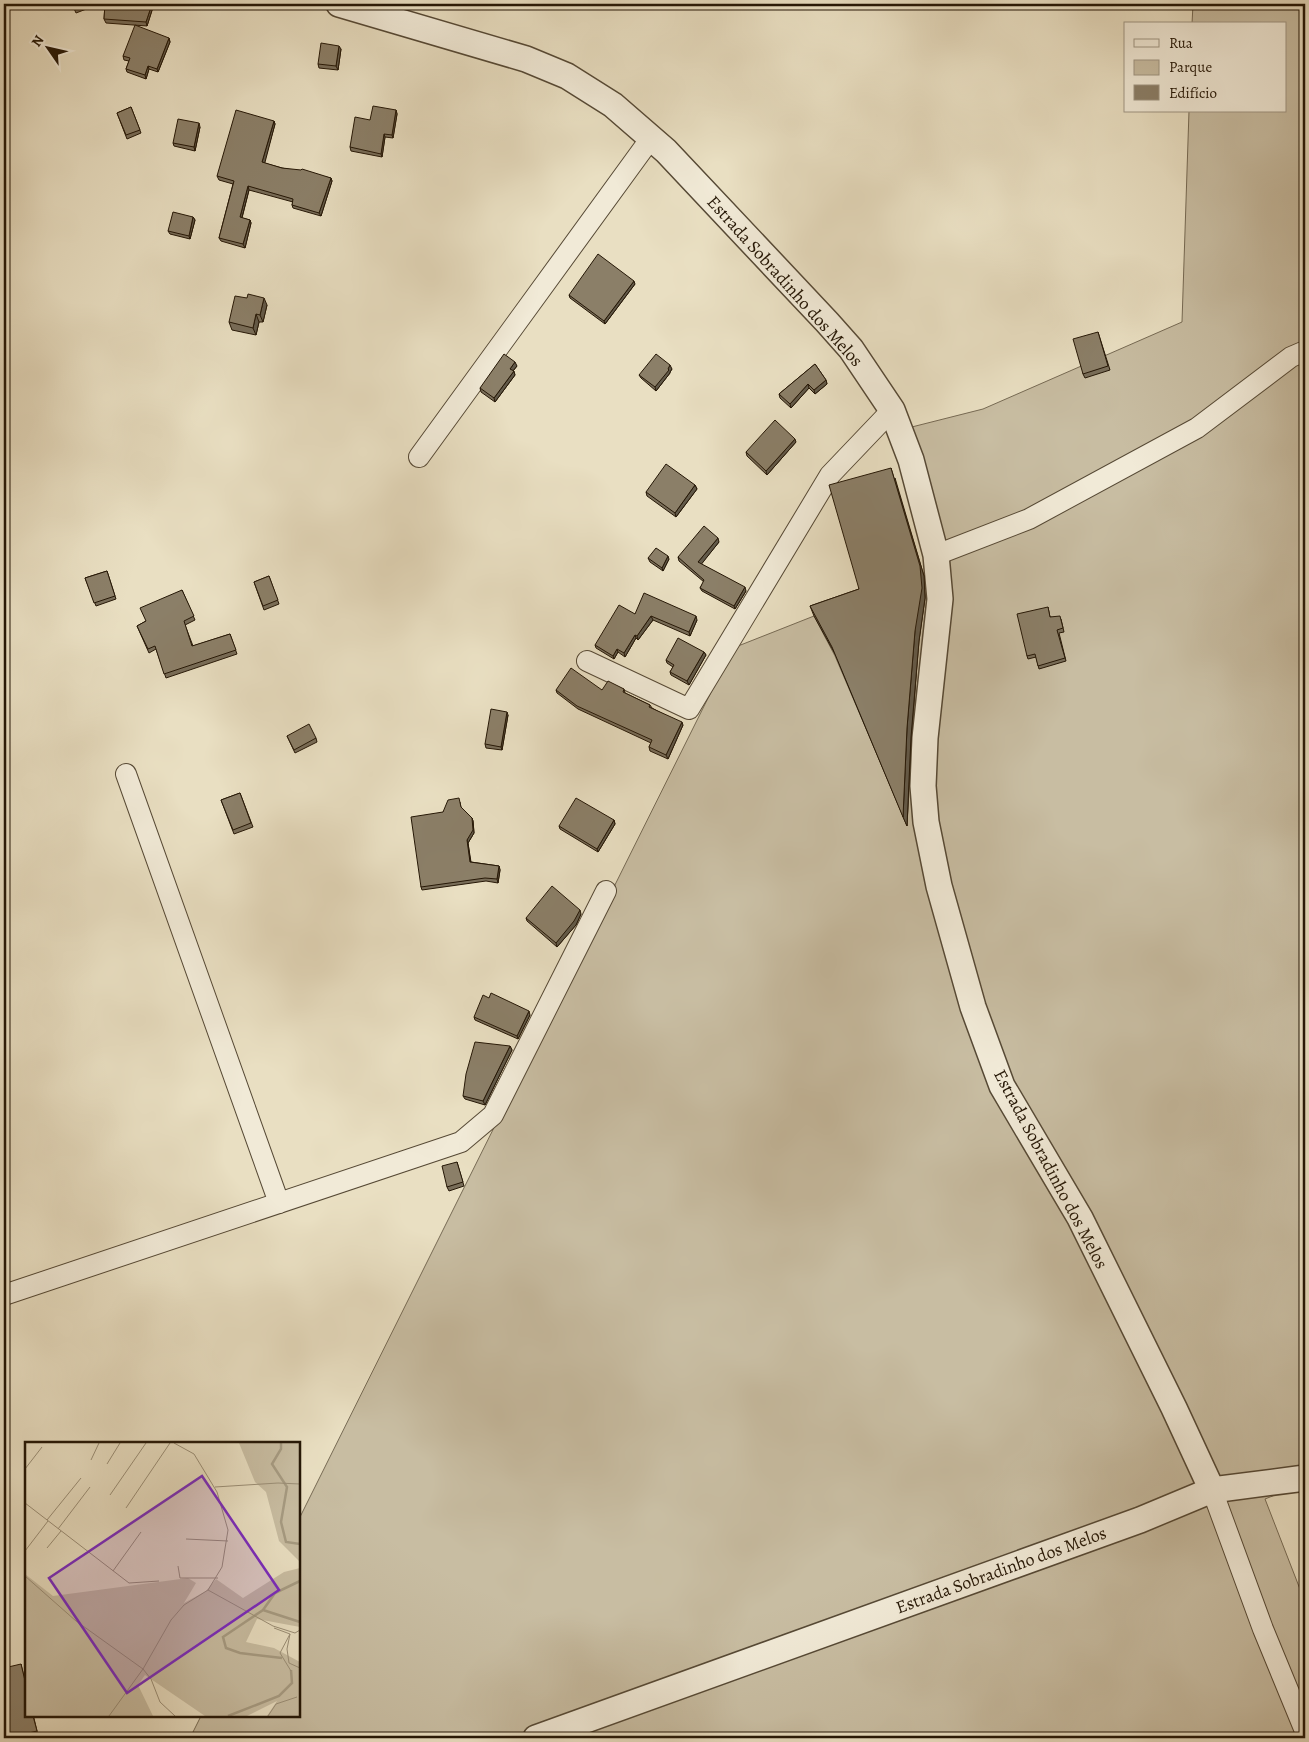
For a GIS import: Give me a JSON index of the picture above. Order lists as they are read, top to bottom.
{
  "streets": {
    "street": ["Estrada Sobradinho dos Melos"]
  },
  "legend": ["Rua", "Parque", "Edifício"],
  "north": "top left"
}
